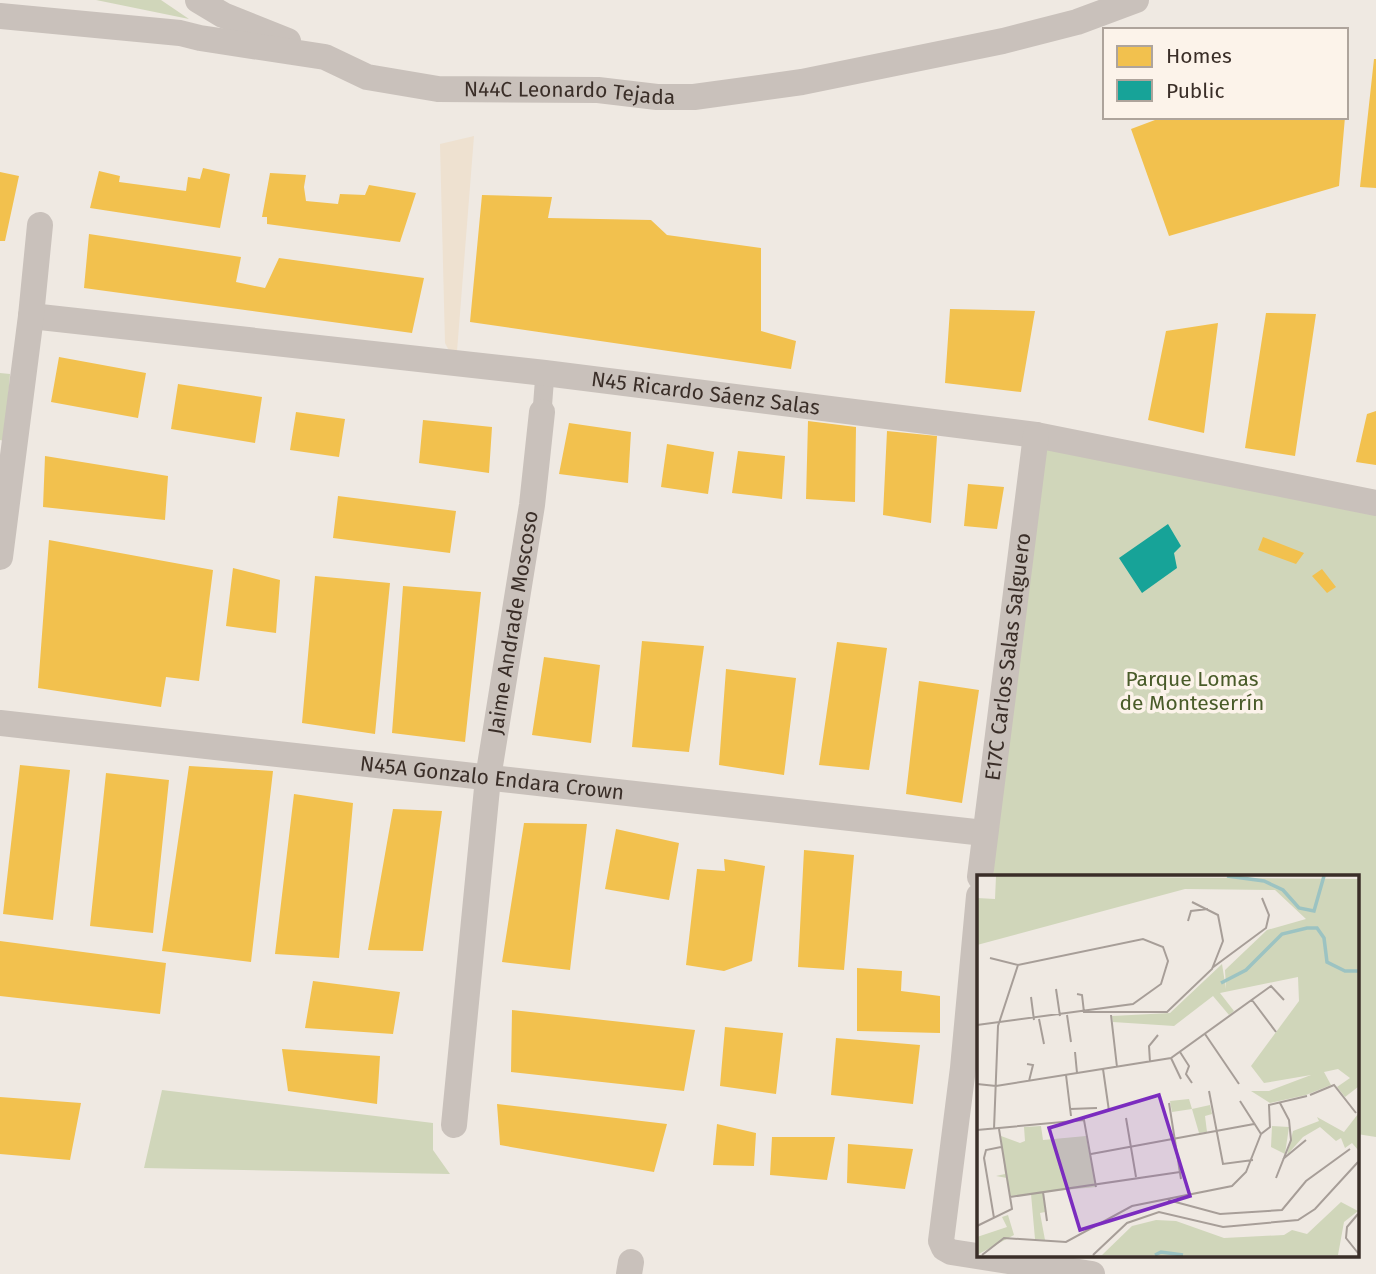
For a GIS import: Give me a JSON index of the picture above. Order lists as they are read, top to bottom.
{
  "streets": {
    "street": [
      "N44C Leonardo Tejada",
      "N45 Ricardo Sáenz Salas",
      "Jaime Andrade Moscoso",
      "E17C Carlos Salas Salguero",
      "N45A Gonzalo Endara Crown"
    ]
  },
  "crossings": [
    ["N45 Ricardo Sáenz Salas", "E17C Carlos Salas Salguero"],
    ["Jaime Andrade Moscoso", "N45A Gonzalo Endara Crown"],
    ["E17C Carlos Salas Salguero", "N45A Gonzalo Endara Crown"]
  ],
  "parks": ["Parque Lomas de Monteserrín"],
  "legend": ["Homes", "Public"]
}
